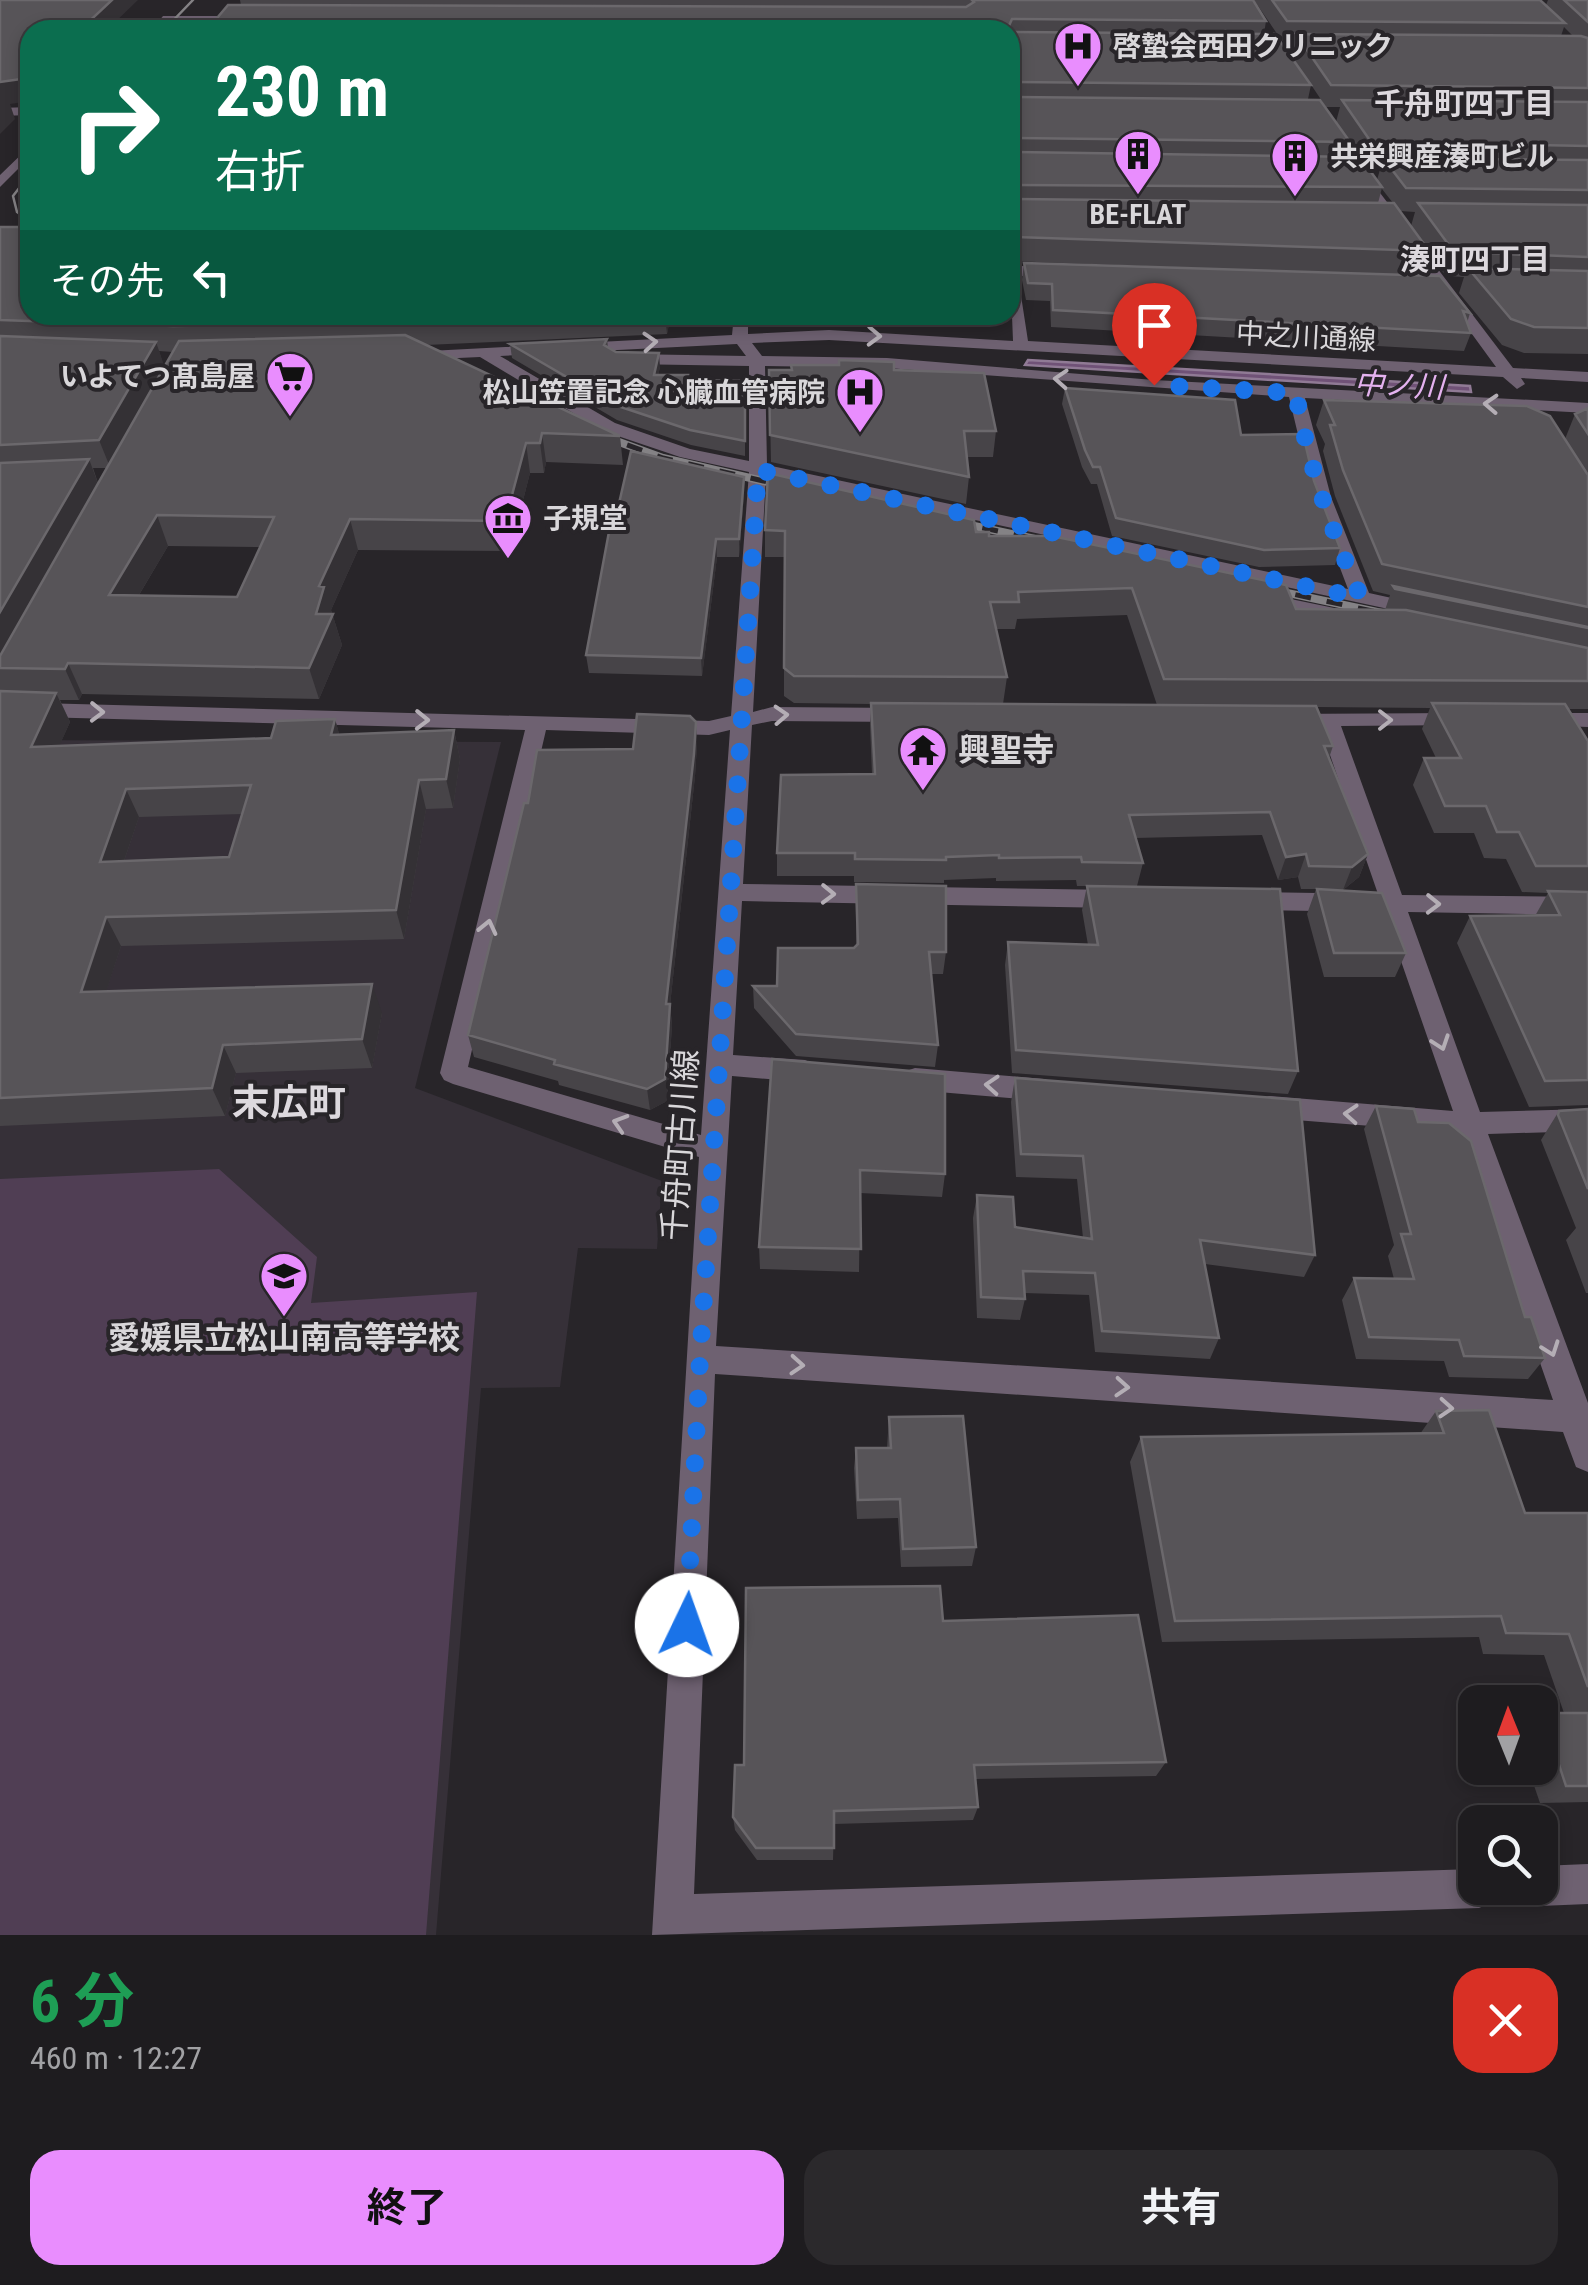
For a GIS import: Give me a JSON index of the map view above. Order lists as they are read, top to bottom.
{
  "streets": {
    "street": ["中之川通線", "千舟町古川線"]
  },
  "crossings": [
    ["中之川通線", "千舟町古川線"]
  ],
  "districts": ["千舟町四丁目", "湊町四丁目", "末広町"],
  "water": ["中ノ川"],
  "places": {
    "hospital": ["啓蟄会西田クリニック", "松山笠置記念 心臓血管病院"],
    "building": ["BE-FLAT", "共栄興産湊町ビル"],
    "supermarket": ["いよてつ髙島屋"],
    "museum": ["子規堂"],
    "temple": ["興聖寺"],
    "school or university": ["愛媛県立松山南高等学校"]
  },
  "north": "top",
  "page": {
    "turn": ["230 m", "右折"],
    "then": "その先",
    "heading": ["6 分", "460 m · 12:27"],
    "buttons": ["終了", "共有"]
  }
}
